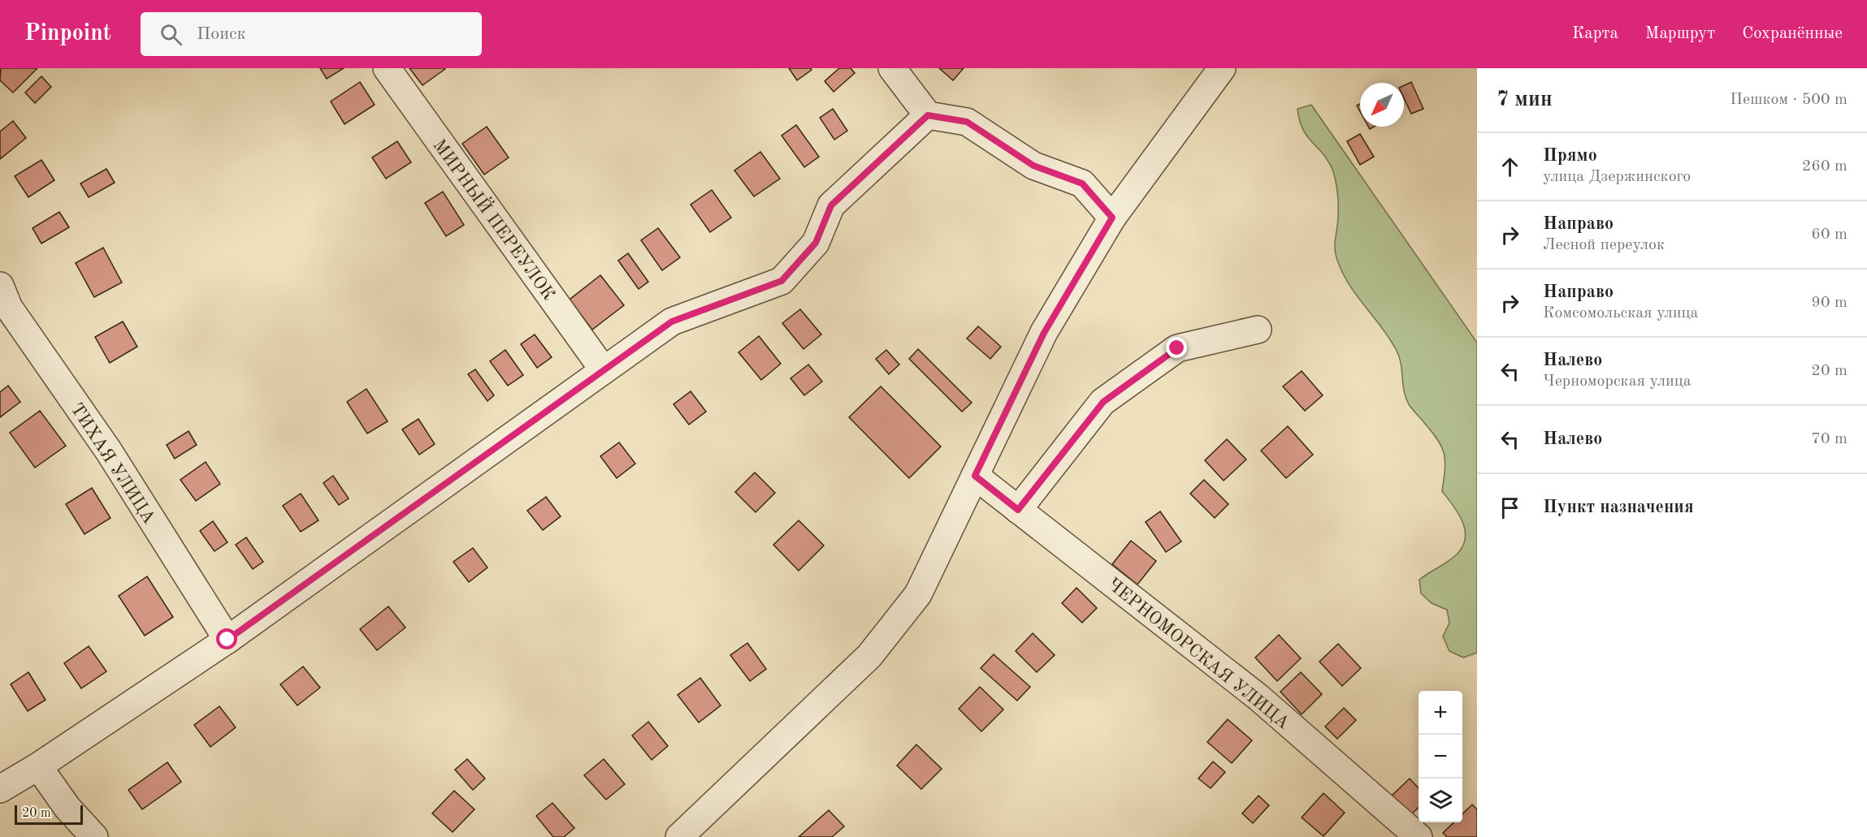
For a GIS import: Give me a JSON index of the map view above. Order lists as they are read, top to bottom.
{
  "streets": {
    "street": ["МИРНЫЙ ПЕРЕУЛОК", "ТИХАЯ УЛИЦА", "ЧЕРНОМОРСКАЯ УЛИЦА"]
  },
  "scale_bar": "20 m",
  "north": "bottom left",
  "page": {
    "header": "Pinpoint",
    "search": "Поиск",
    "nav": ["Карта", "Маршрут", "Сохранённые"],
    "heading": ["7 мин", "Пешком · 500 m"],
    "list": [
      ["Прямо", "улица Дзержинского", "260 m"],
      ["Направо", "Лесной переулок", "60 m"],
      ["Направо", "Комсомольская улица", "90 m"],
      ["Налево", "Черноморская улица", "20 m"],
      ["Налево", "70 m"],
      "Пункт назначения"
    ],
    "map_buttons": ["+", "−"],
    "scale": "20 m"
  }
}
